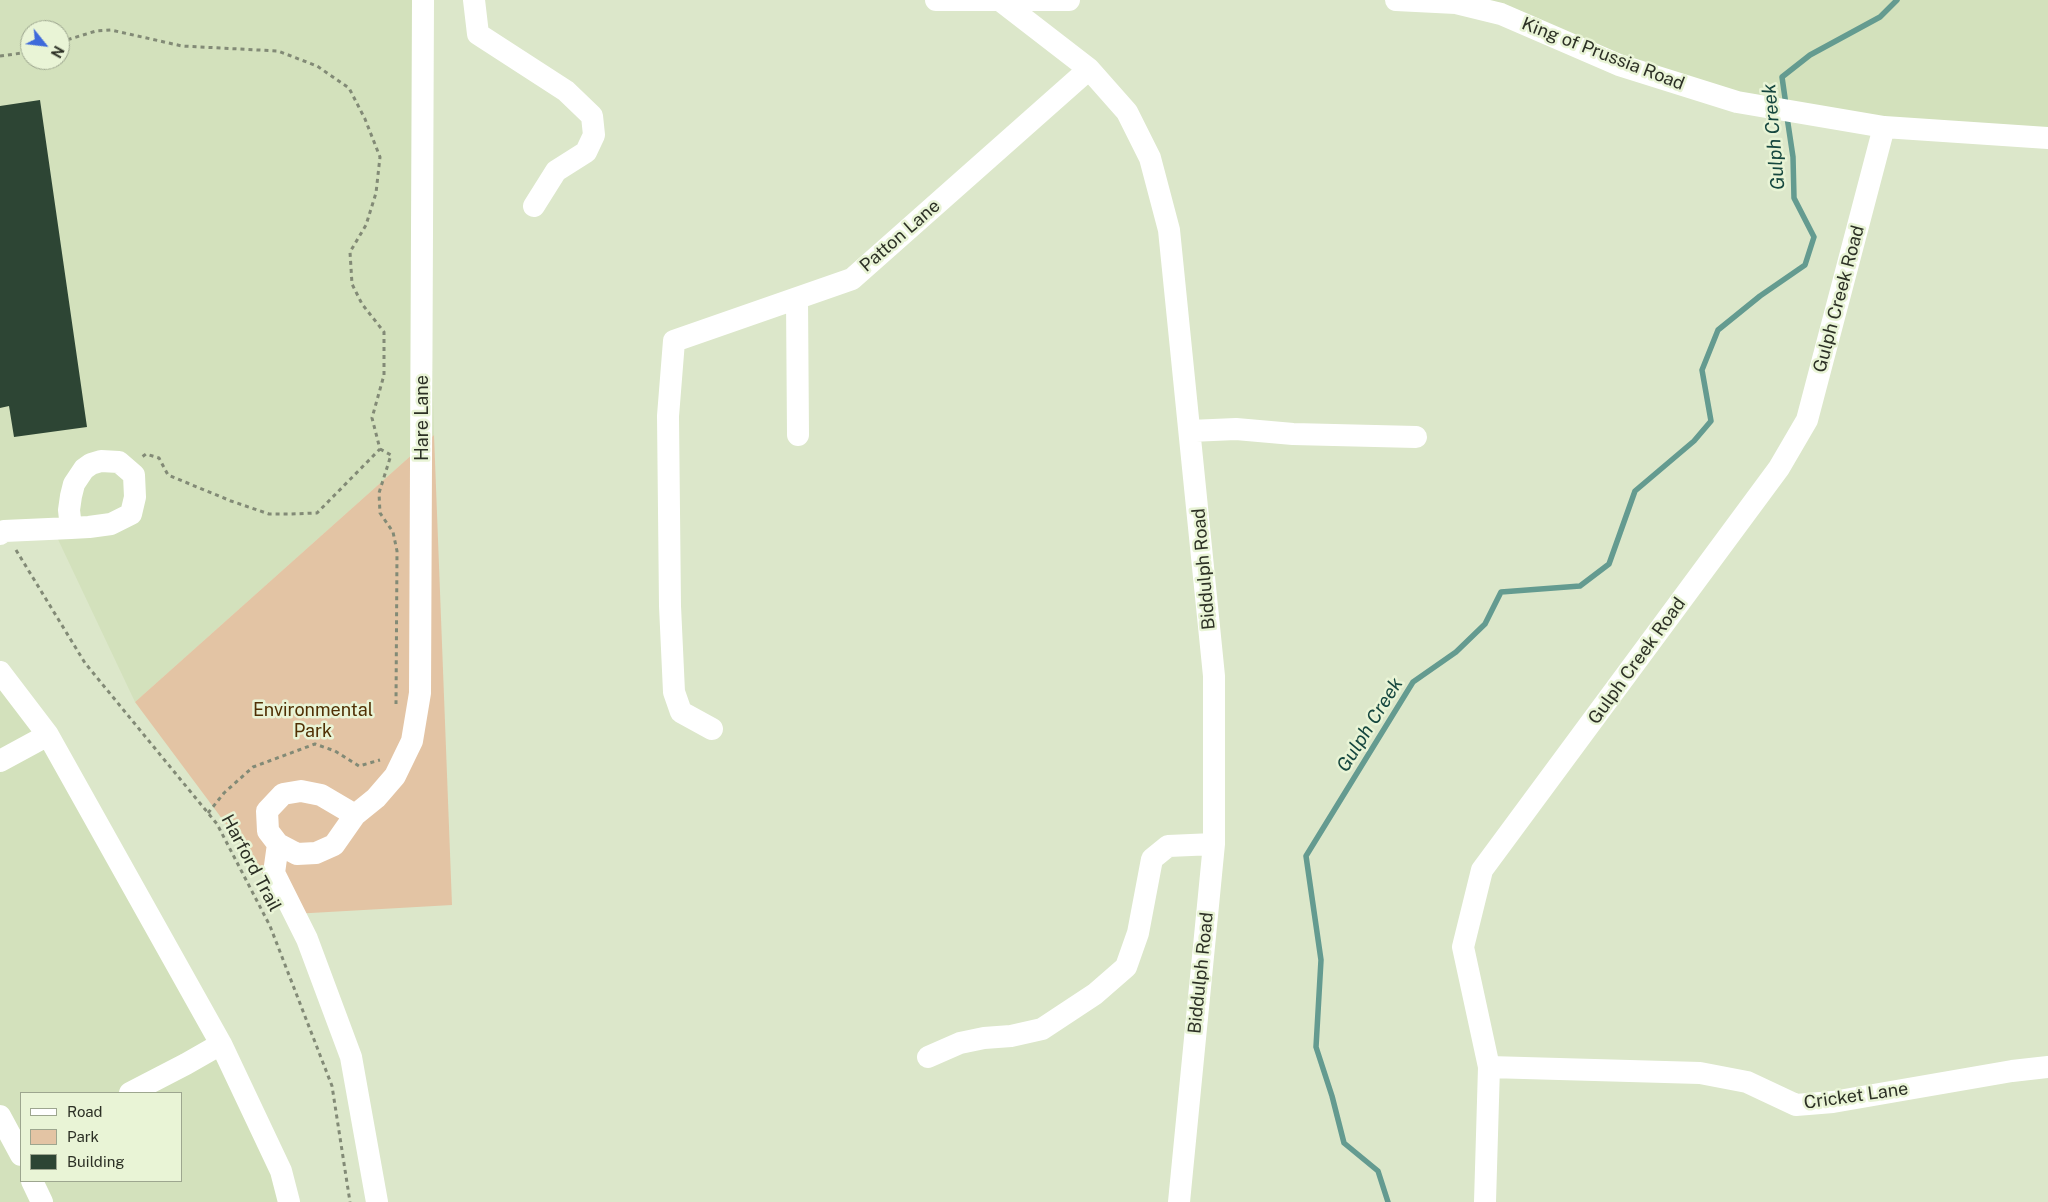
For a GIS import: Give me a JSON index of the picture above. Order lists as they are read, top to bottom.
{
  "streets": {
    "street": [
      "King of Prussia Road",
      "Patton Lane",
      "Gulph Creek Road",
      "Hare Lane",
      "Biddulph Road",
      "Cricket Lane"
    ],
    "path": ["Harford Trail"]
  },
  "crossings": [
    ["King of Prussia Road", "Gulph Creek Road"],
    ["Patton Lane", "Biddulph Road"],
    ["Gulph Creek Road", "Cricket Lane"]
  ],
  "water": ["Gulph Creek"],
  "parks": ["Environmental Park"],
  "legend": ["Road", "Park", "Building"],
  "north": "bottom right"
}
